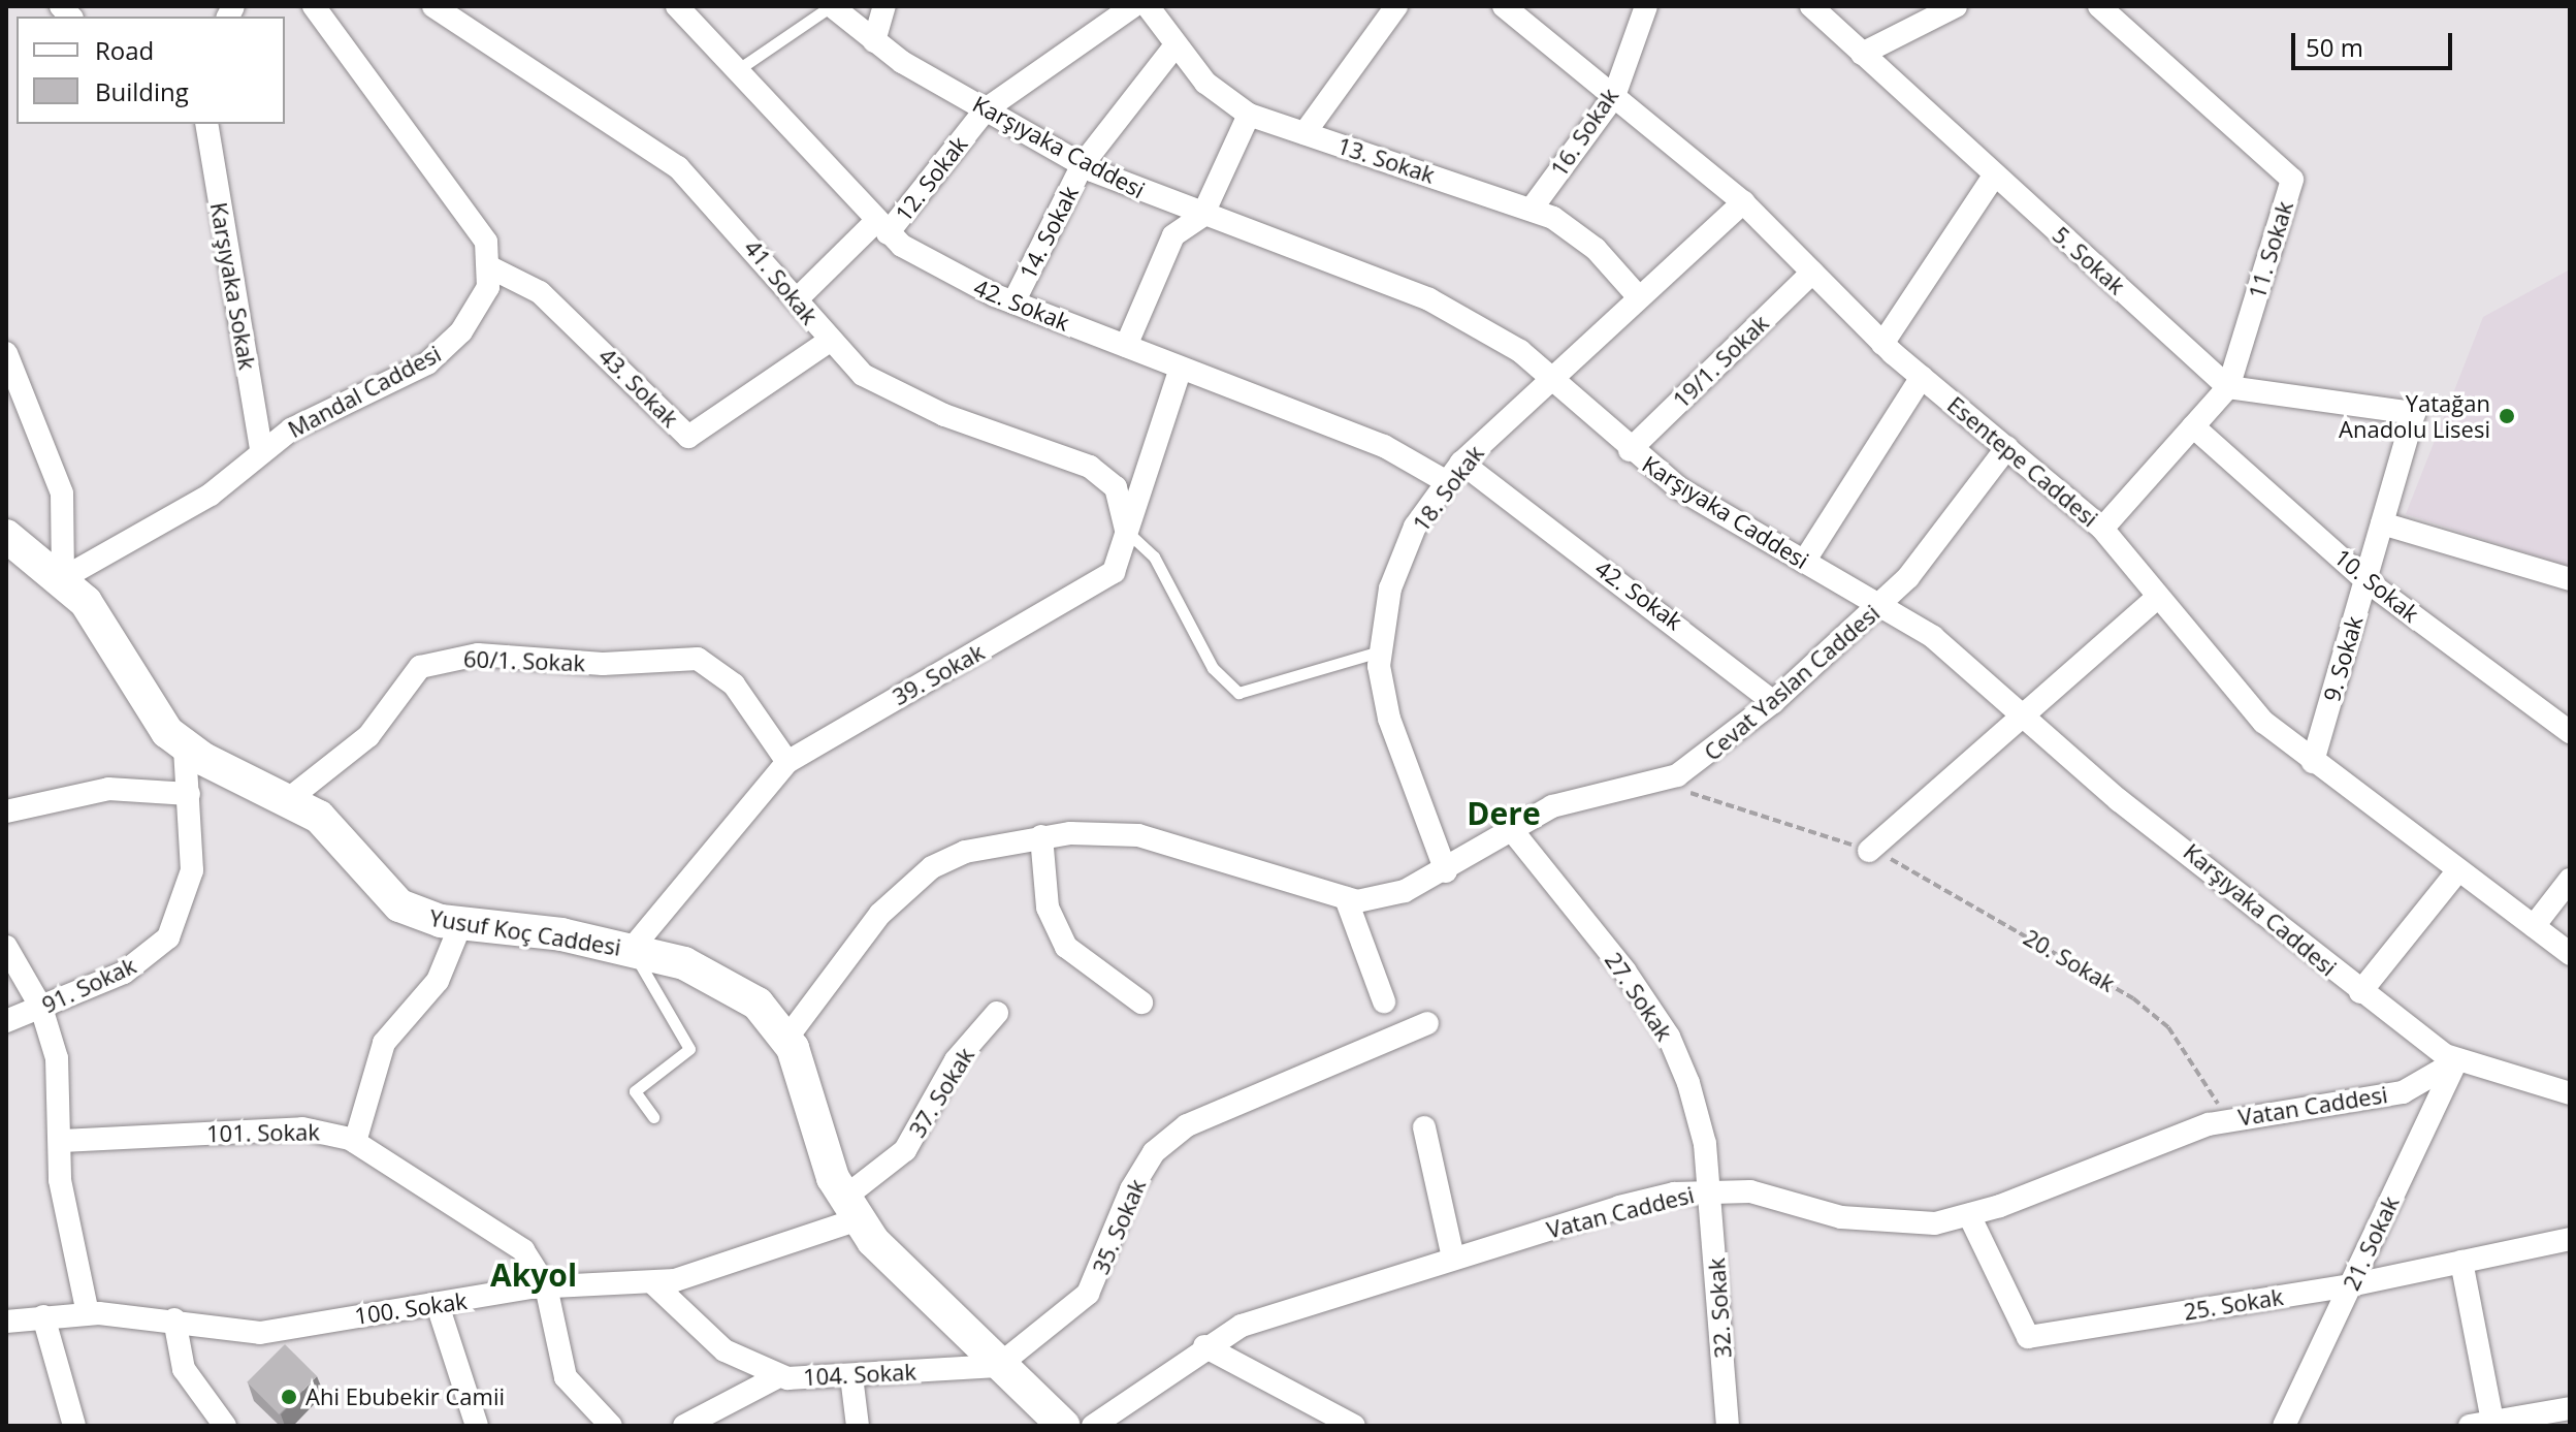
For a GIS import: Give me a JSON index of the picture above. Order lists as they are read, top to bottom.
{
  "streets": {
    "street": [
      "16. Sokak",
      "Karşıyaka Caddesi",
      "13. Sokak",
      "12. Sokak",
      "14. Sokak",
      "11. Sokak",
      "5. Sokak",
      "41. Sokak",
      "Karşıyaka Sokak",
      "42. Sokak",
      "19/1. Sokak",
      "43. Sokak",
      "Mandal Caddesi",
      "Esentepe Caddesi",
      "18. Sokak",
      "10. Sokak",
      "9. Sokak",
      "60/1. Sokak",
      "39. Sokak",
      "Cevat Yaslan Caddesi",
      "Yusuf Koç Caddesi",
      "91. Sokak",
      "27. Sokak",
      "37. Sokak",
      "Vatan Caddesi",
      "101. Sokak",
      "35. Sokak",
      "21. Sokak",
      "25. Sokak",
      "100. Sokak",
      "32. Sokak",
      "104. Sokak"
    ],
    "path": ["20. Sokak"]
  },
  "crossings": [
    ["16. Sokak", "13. Sokak"],
    ["16. Sokak", "Esentepe Caddesi"],
    ["Karşıyaka Caddesi", "12. Sokak"],
    ["Karşıyaka Caddesi", "14. Sokak"],
    ["Karşıyaka Caddesi", "19/1. Sokak"],
    ["Karşıyaka Caddesi", "18. Sokak"],
    ["Karşıyaka Caddesi", "Cevat Yaslan Caddesi"],
    ["Karşıyaka Caddesi", "Vatan Caddesi"],
    ["Karşıyaka Caddesi", "21. Sokak"],
    ["13. Sokak", "14. Sokak"],
    ["13. Sokak", "18. Sokak"],
    ["12. Sokak", "41. Sokak"],
    ["12. Sokak", "42. Sokak"],
    ["14. Sokak", "42. Sokak"],
    ["11. Sokak", "5. Sokak"],
    ["11. Sokak", "Esentepe Caddesi"],
    ["11. Sokak", "10. Sokak"],
    ["11. Sokak", "9. Sokak"],
    ["5. Sokak", "9. Sokak"],
    ["41. Sokak", "43. Sokak"],
    ["41. Sokak", "39. Sokak"],
    ["Karşıyaka Sokak", "Mandal Caddesi"],
    ["42. Sokak", "18. Sokak"],
    ["42. Sokak", "39. Sokak"],
    ["42. Sokak", "Cevat Yaslan Caddesi"],
    ["19/1. Sokak", "Esentepe Caddesi"],
    ["43. Sokak", "Mandal Caddesi"],
    ["Mandal Caddesi", "Yusuf Koç Caddesi"],
    ["Esentepe Caddesi", "18. Sokak"],
    ["Esentepe Caddesi", "9. Sokak"],
    ["Esentepe Caddesi", "Cevat Yaslan Caddesi"],
    ["18. Sokak", "Cevat Yaslan Caddesi"],
    ["10. Sokak", "9. Sokak"],
    ["60/1. Sokak", "39. Sokak"],
    ["60/1. Sokak", "Yusuf Koç Caddesi"],
    ["39. Sokak", "Yusuf Koç Caddesi"],
    ["Cevat Yaslan Caddesi", "Yusuf Koç Caddesi"],
    ["Cevat Yaslan Caddesi", "20. Sokak"],
    ["Cevat Yaslan Caddesi", "27. Sokak"],
    ["Yusuf Koç Caddesi", "91. Sokak"],
    ["Yusuf Koç Caddesi", "37. Sokak"],
    ["Yusuf Koç Caddesi", "35. Sokak"],
    ["Yusuf Koç Caddesi", "100. Sokak"],
    ["Yusuf Koç Caddesi", "104. Sokak"],
    ["20. Sokak", "Vatan Caddesi"],
    ["27. Sokak", "Vatan Caddesi"],
    ["27. Sokak", "32. Sokak"],
    ["37. Sokak", "100. Sokak"],
    ["Vatan Caddesi", "21. Sokak"],
    ["Vatan Caddesi", "25. Sokak"],
    ["Vatan Caddesi", "32. Sokak"],
    ["101. Sokak", "100. Sokak"],
    ["35. Sokak", "104. Sokak"],
    ["21. Sokak", "25. Sokak"],
    ["100. Sokak", "104. Sokak"]
  ],
  "districts": ["Dere", "Akyol"],
  "places": ["Yatağan Anadolu Lisesi", "Ahi Ebubekir Camii"],
  "legend": ["Road", "Building"],
  "scale_bar": "50 m"
}
